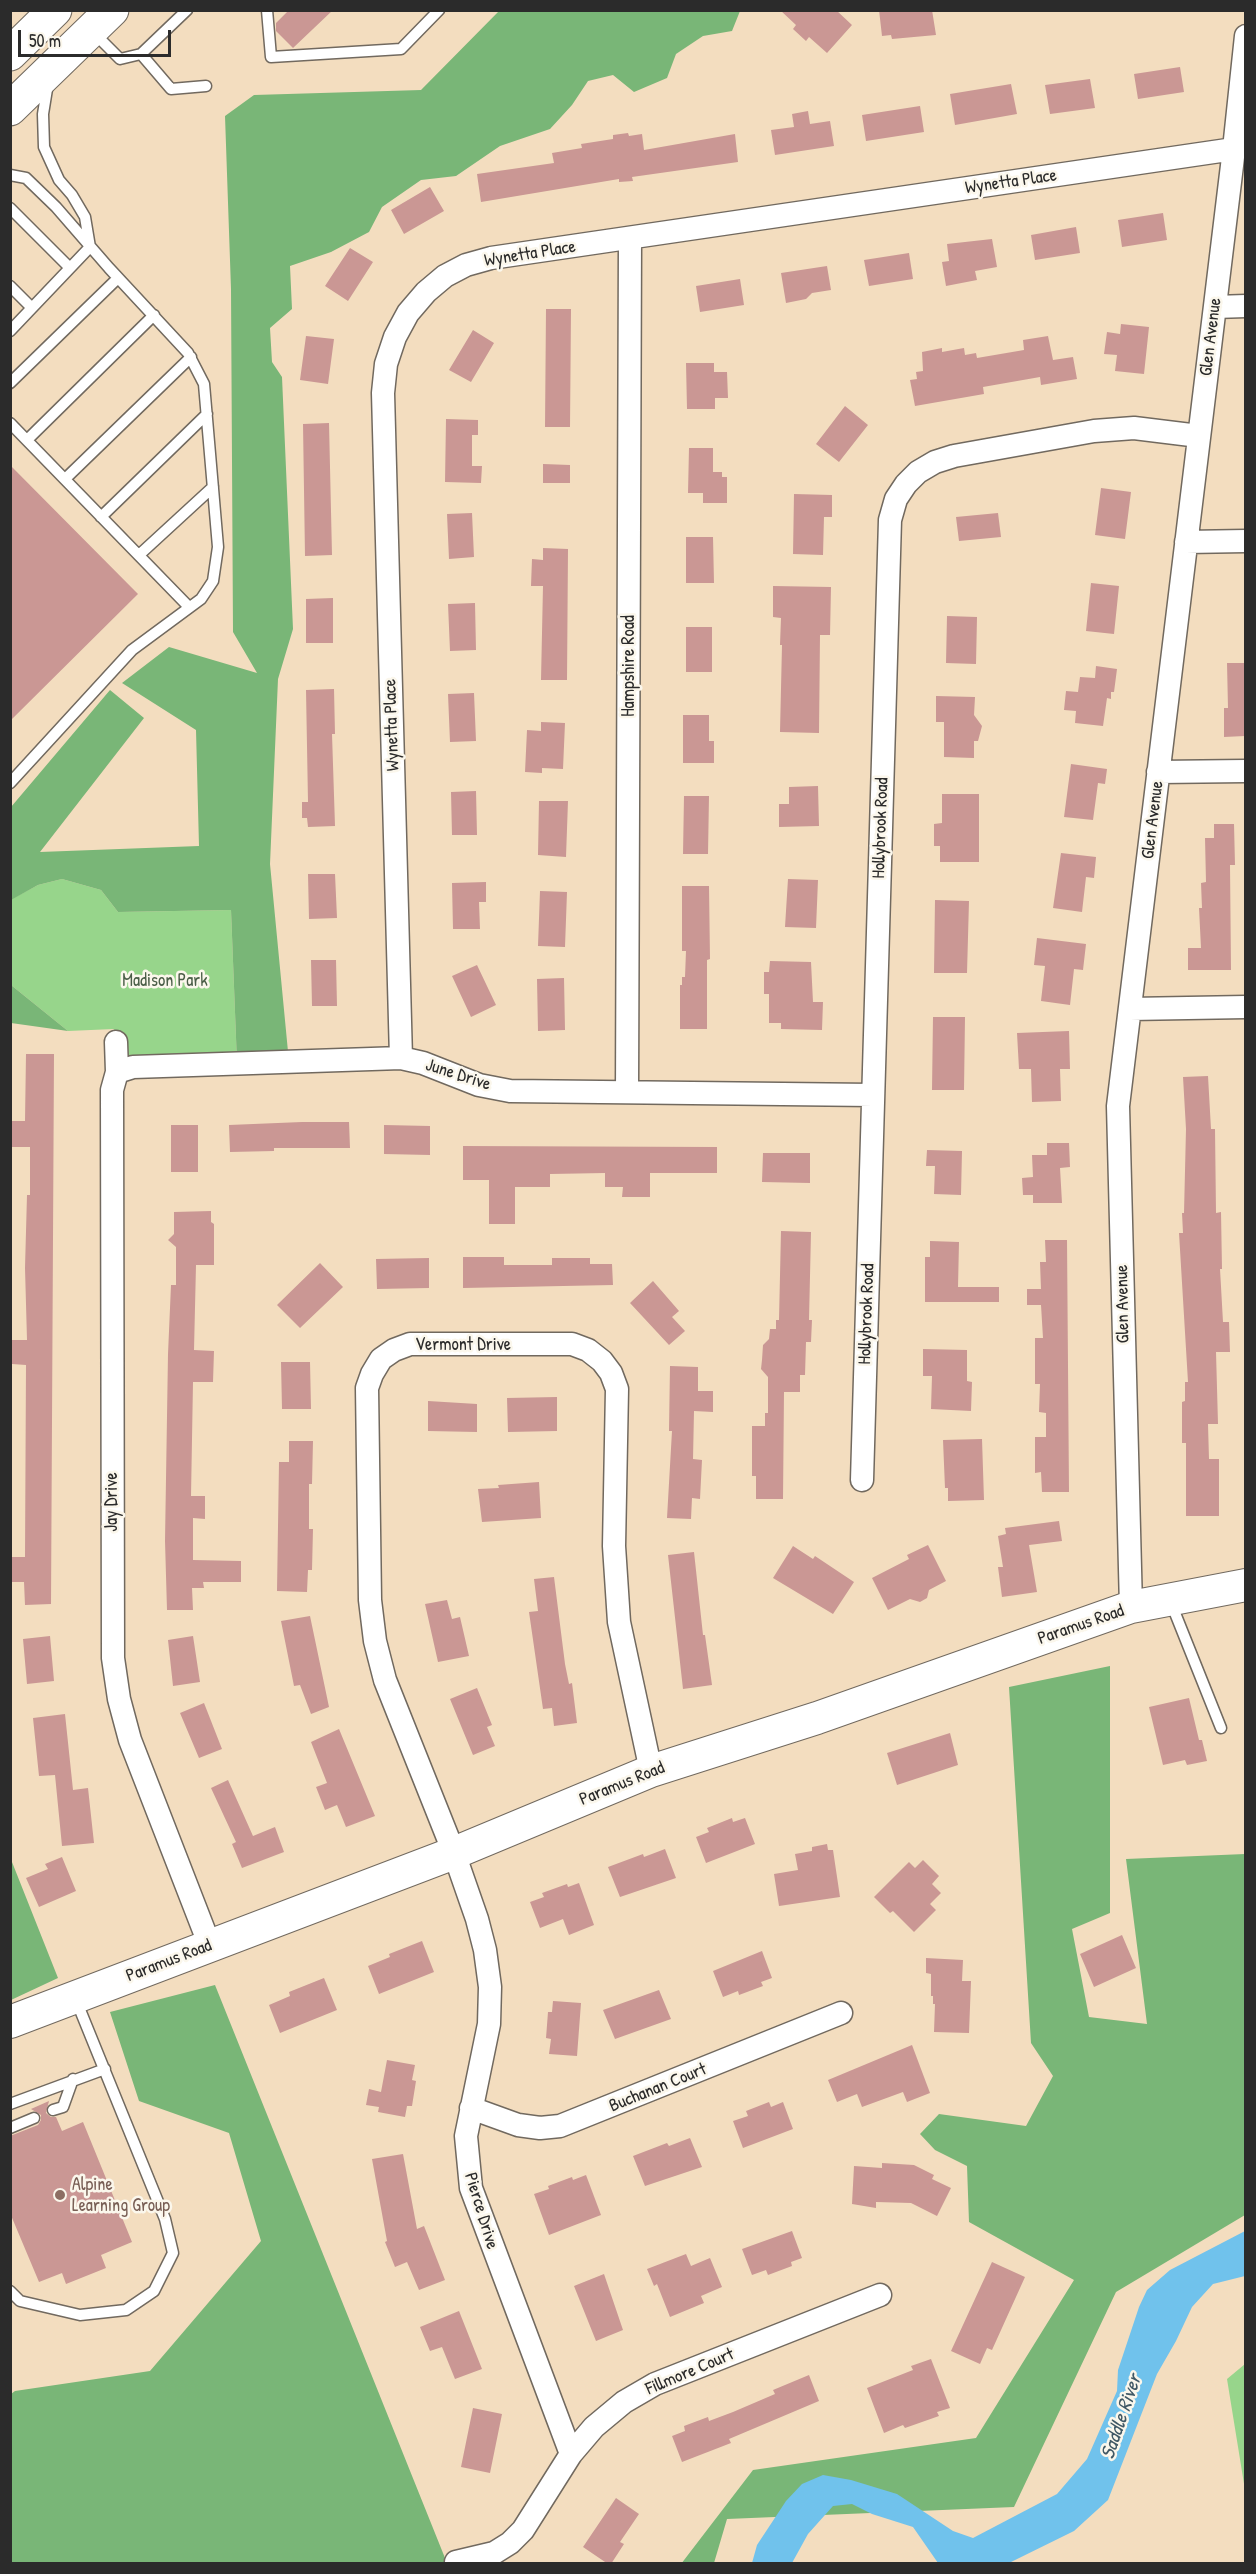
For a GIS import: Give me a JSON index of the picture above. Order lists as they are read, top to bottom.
{
  "streets": {
    "main road": ["Paramus Road"],
    "street": [
      "Wynetta Place",
      "Glen Avenue",
      "Hampshire Road",
      "Hollybrook Road",
      "June Drive",
      "Vermont Drive",
      "Jay Drive",
      "Buchanan Court",
      "Pierce Drive",
      "Fillmore Court"
    ]
  },
  "crossings": [
    ["Wynetta Place", "Glen Avenue"],
    ["Wynetta Place", "Hampshire Road"],
    ["Wynetta Place", "June Drive"],
    ["Glen Avenue", "Hollybrook Road"],
    ["Glen Avenue", "Paramus Road"],
    ["Hampshire Road", "June Drive"],
    ["Hollybrook Road", "June Drive"],
    ["June Drive", "Jay Drive"],
    ["Vermont Drive", "Paramus Road"],
    ["Vermont Drive", "Pierce Drive"],
    ["Jay Drive", "Paramus Road"],
    ["Paramus Road", "Pierce Drive"],
    ["Buchanan Court", "Pierce Drive"],
    ["Pierce Drive", "Fillmore Court"]
  ],
  "water": ["Saddle River"],
  "parks": ["Madison Park"],
  "places": ["Alpine Learning Group"],
  "scale_bar": "50 m"
}
